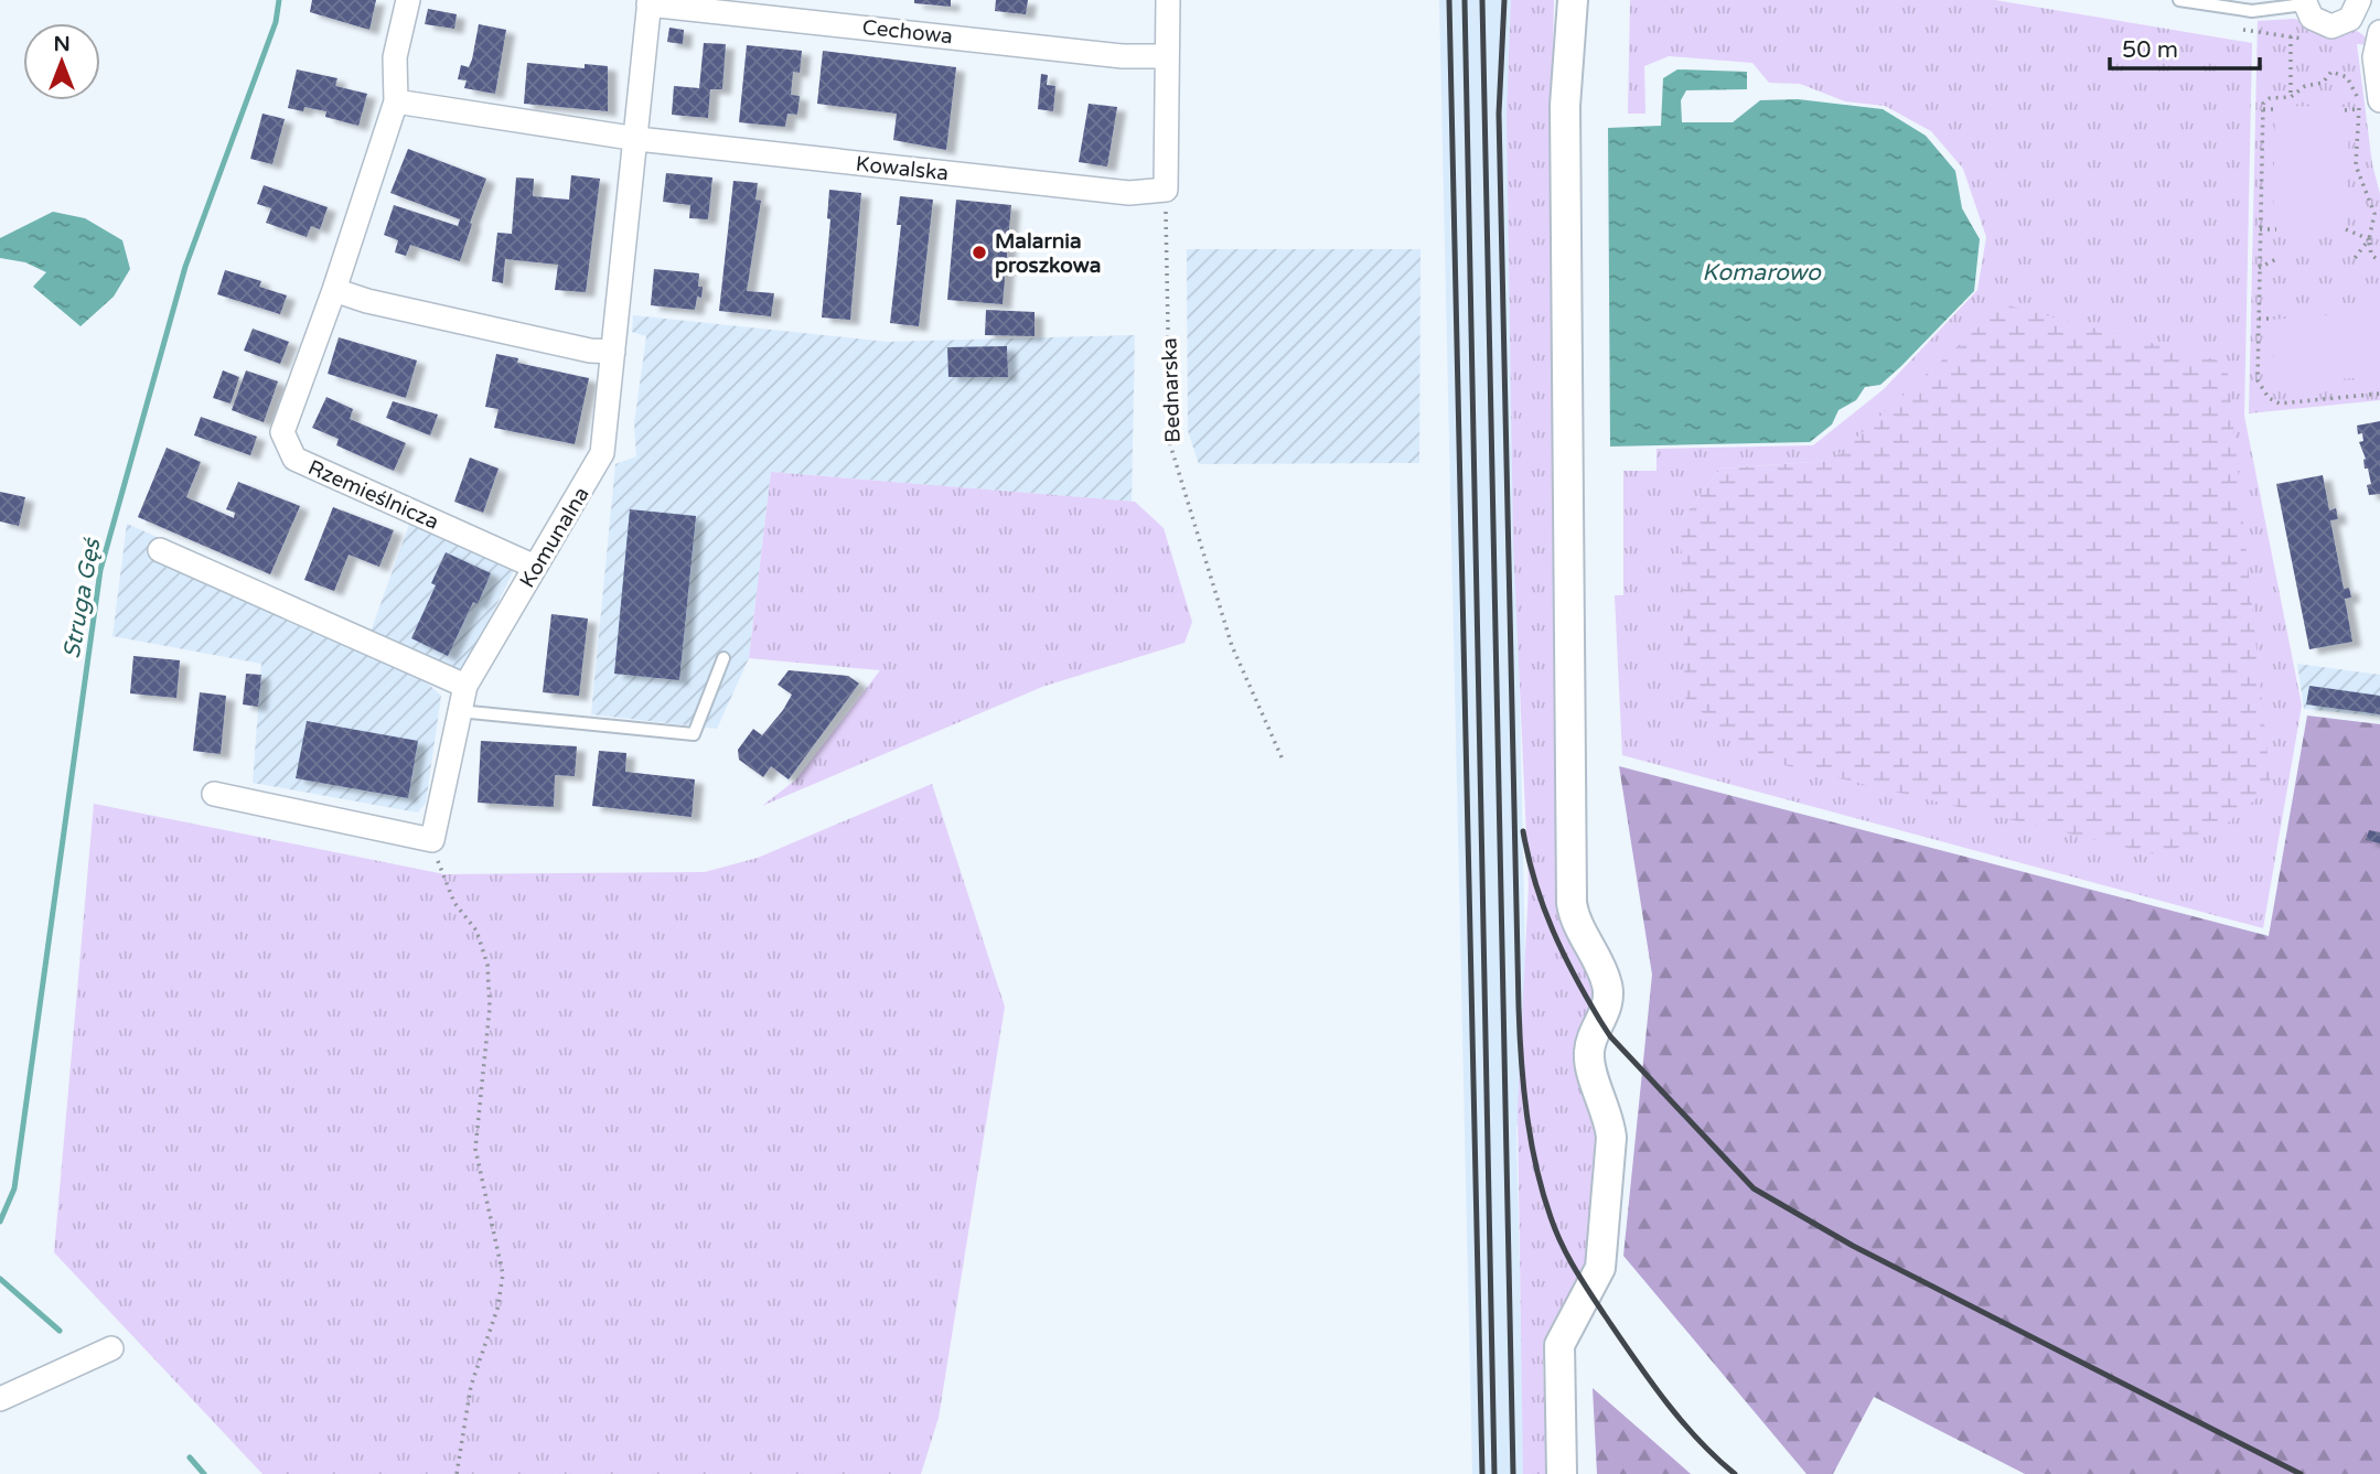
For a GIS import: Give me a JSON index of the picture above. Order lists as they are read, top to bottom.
{
  "streets": {
    "street": [
      "Cechowa",
      "Kowalska",
      "Rzemieślnicza",
      "Komunalna"
    ],
    "path": ["Bednarska"]
  },
  "crossings": [
    ["Cechowa", "Komunalna"],
    ["Kowalska", "Bednarska"],
    ["Kowalska", "Komunalna"],
    ["Rzemieślnicza", "Komunalna"]
  ],
  "water": ["Komarowo", "Struga Gęś"],
  "places": ["Malarnia proszkowa"],
  "scale_bar": "50 m",
  "north": "top"
}
